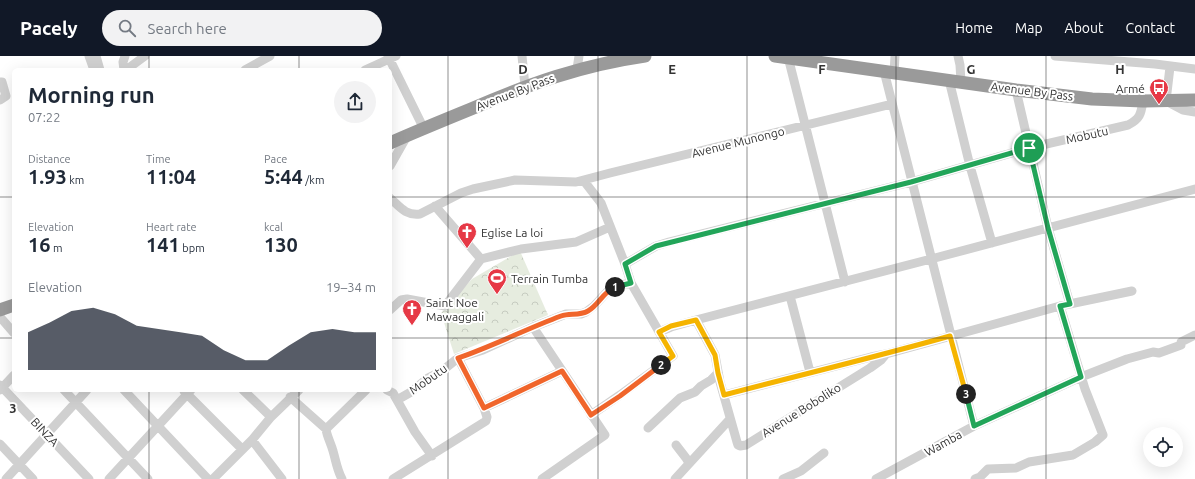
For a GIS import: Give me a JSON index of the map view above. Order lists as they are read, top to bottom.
{
  "streets": {
    "highway": ["Avenue By Pass"],
    "street": [
      "Mobutu",
      "Avenue Munongo",
      "Avenue Boboliko",
      "BINZA",
      "Wamba"
    ]
  },
  "crossings": [
    ["Avenue By Pass", "Mobutu"]
  ],
  "places": {
    "bus stop": ["Armé"],
    "church": ["Eglise La loi", "Saint Noe Mawaggali"],
    "sports": ["Terrain Tumba"]
  },
  "page": {
    "header": "Pacely",
    "search": "Search here",
    "nav": [
      "Home",
      "Map",
      "About",
      "Contact"
    ],
    "heading": ["Morning run", "07:22"],
    "stats": [
      ["Distance", "1.93 km"],
      ["Time", "11:04"],
      ["Pace", "5:44 /km"],
      ["Elevation", "16 m"],
      ["Heart rate", "141 bpm"],
      ["kcal", "130"]
    ],
    "chart": ["Elevation", "19–34 m"],
    "pins": ["1", "2", "3"]
  },
  "grid": {
    "columns": [
      "D",
      "E",
      "F",
      "G",
      "H"
    ],
    "rows": ["3"]
  }
}
